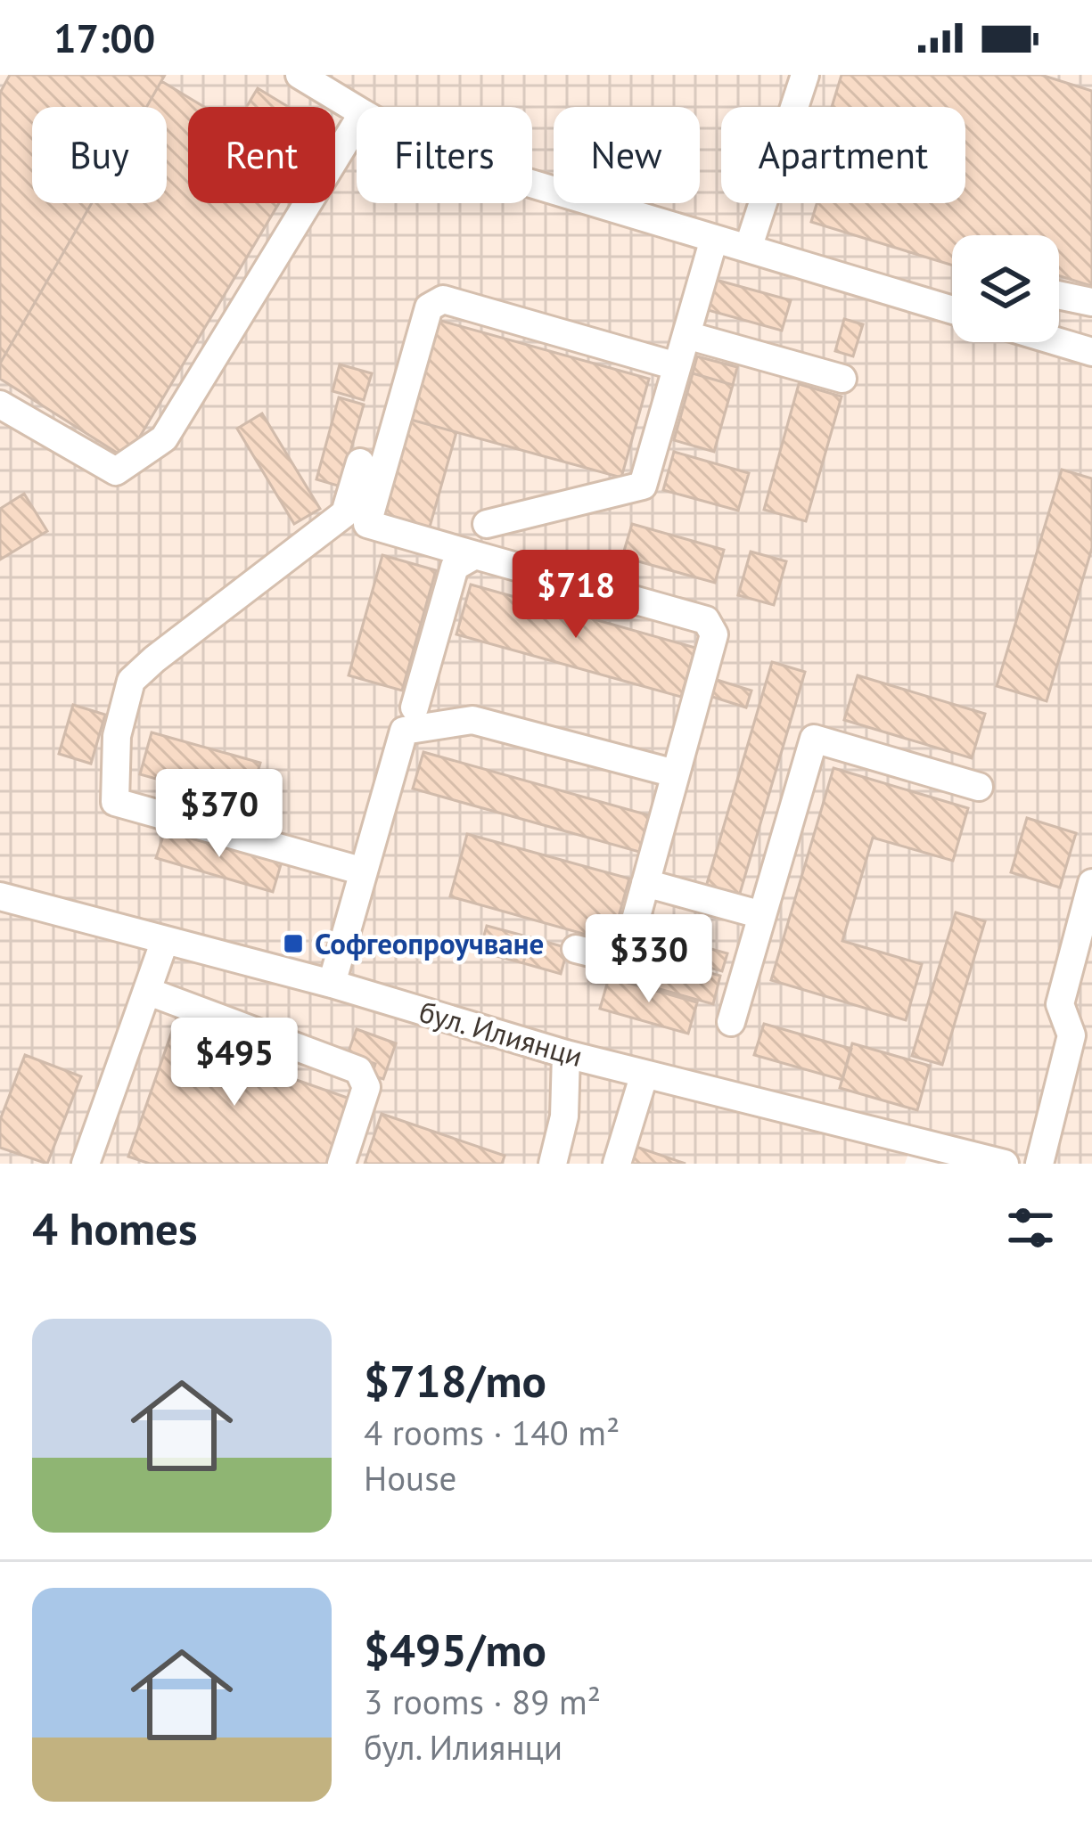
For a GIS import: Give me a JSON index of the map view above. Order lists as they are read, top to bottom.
{
  "streets": {
    "street": ["бул. Илиянци"]
  },
  "places": {
    "transit": ["Софгеопроучване"]
  },
  "page": {
    "status": "17:00",
    "chip": [
      "Buy",
      "Rent",
      "Filters",
      "New",
      "Apartment"
    ],
    "price": [
      "$718",
      "$370",
      "$330",
      "$495"
    ],
    "heading": "4 homes",
    "list": [
      {
        "name": "$718/mo",
        "note": "4 rooms · 140 m² · House"
      },
      {
        "name": "$495/mo",
        "note": "3 rooms · 89 m² · бул. Илиянци"
      }
    ]
  }
}
